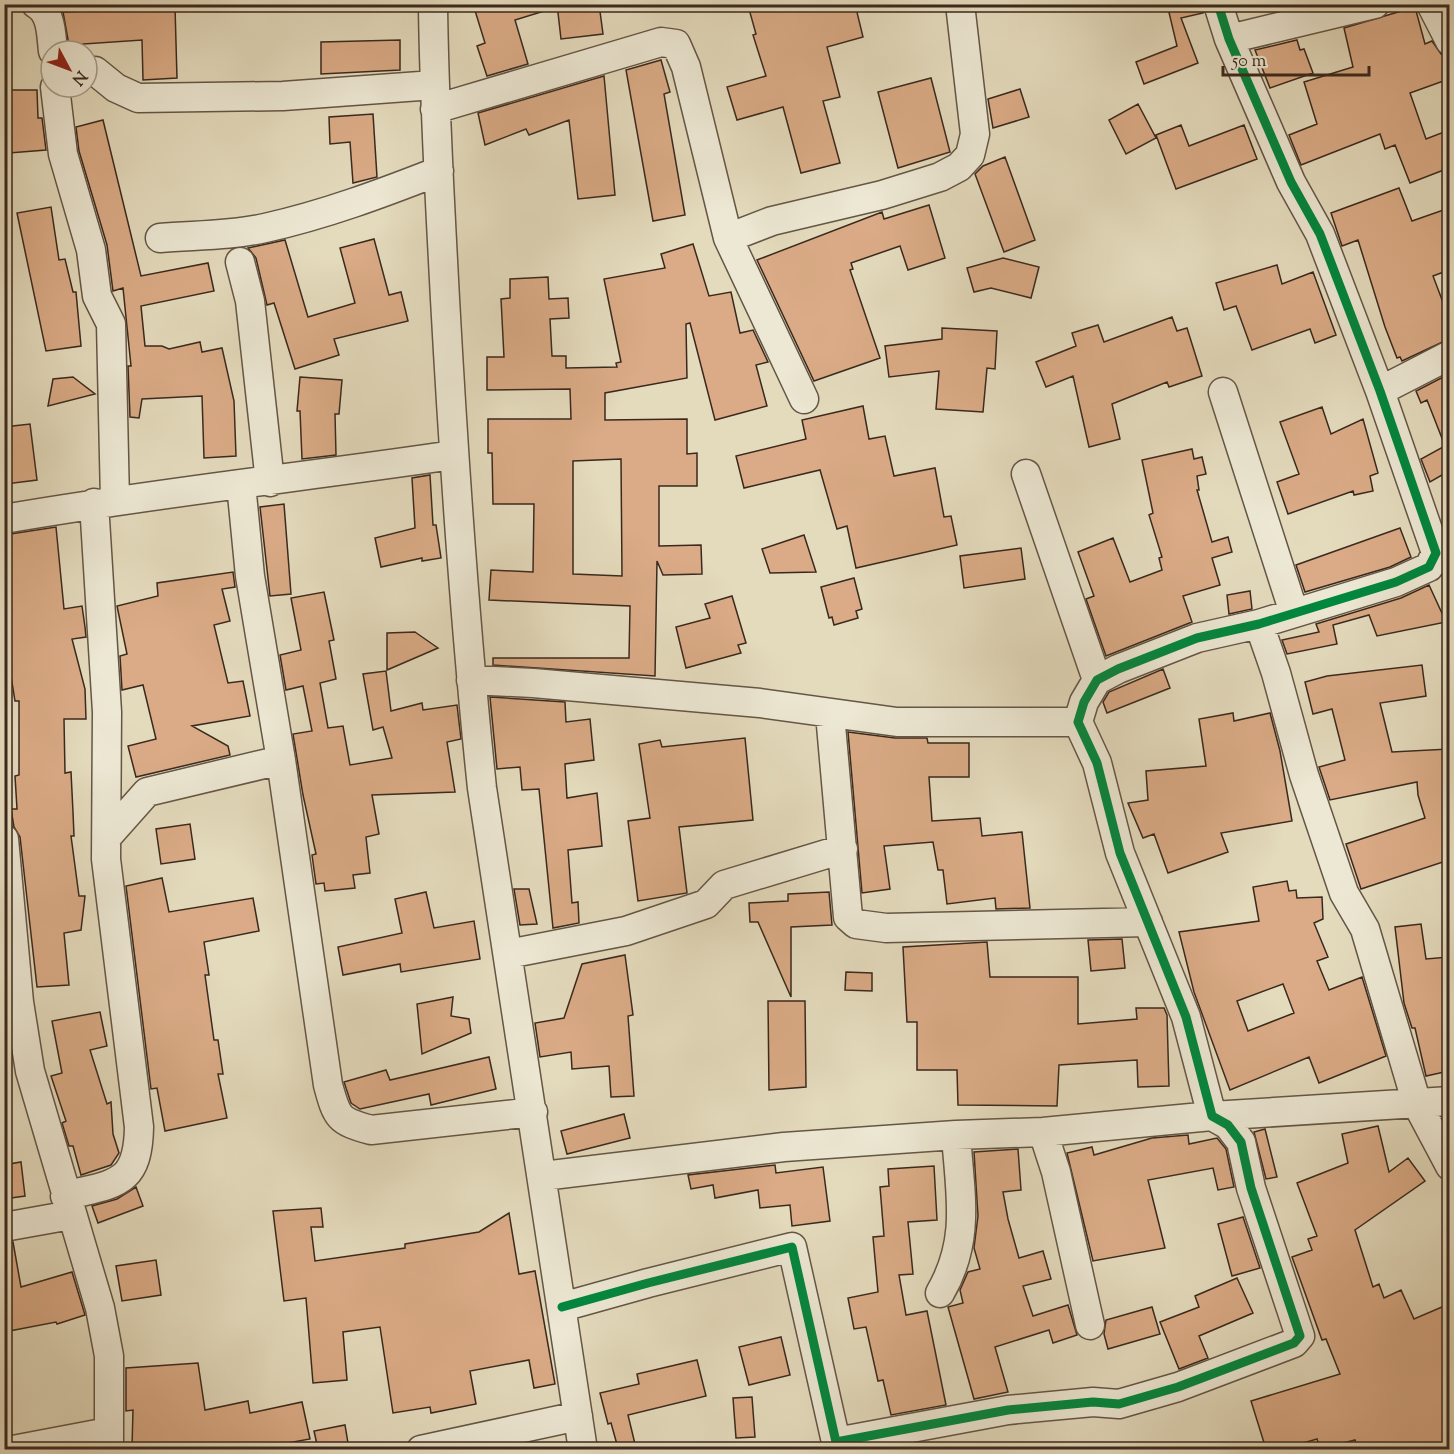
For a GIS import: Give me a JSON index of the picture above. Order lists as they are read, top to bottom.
{
  "scale_bar": "50 m",
  "north": "bottom right"
}
